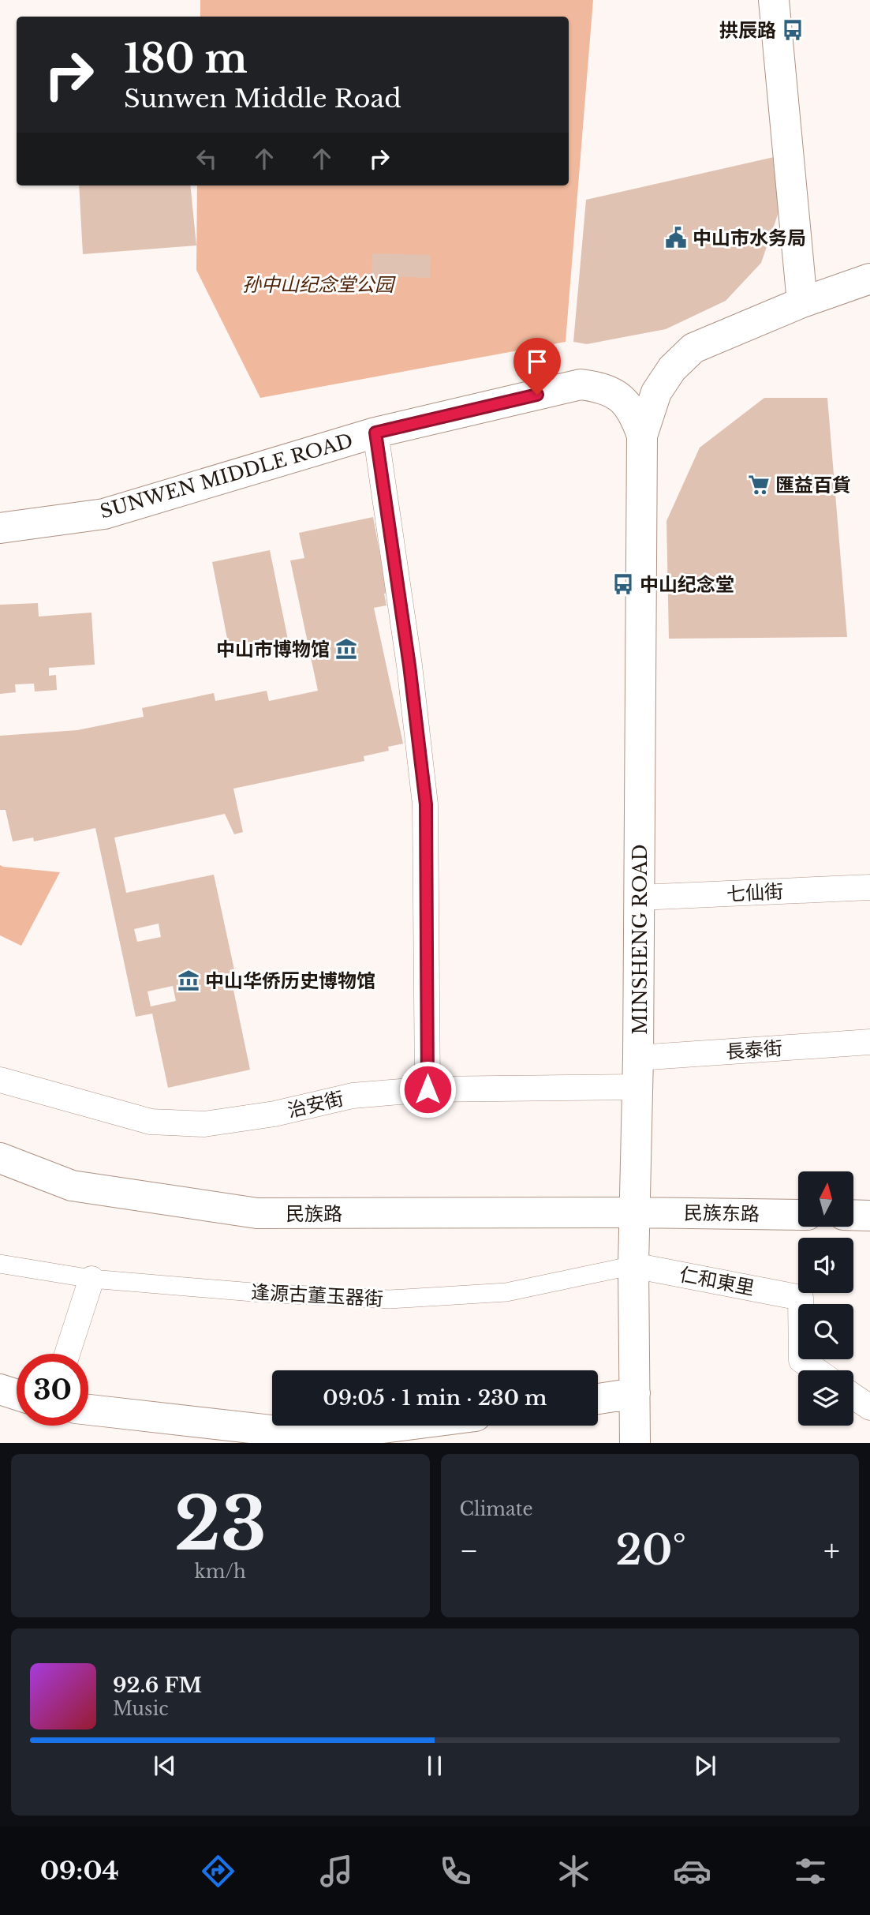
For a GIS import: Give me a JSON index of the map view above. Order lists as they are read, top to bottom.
{
  "streets": {
    "street": [
      "SUNWEN MIDDLE ROAD",
      "七仙街",
      "MINSHENG ROAD",
      "長泰街",
      "治安街",
      "民族路",
      "民族东路",
      "仁和東里",
      "逢源古董玉器街"
    ]
  },
  "crossings": [
    ["SUNWEN MIDDLE ROAD", "MINSHENG ROAD"],
    ["七仙街", "MINSHENG ROAD"],
    ["MINSHENG ROAD", "長泰街"],
    ["MINSHENG ROAD", "治安街"],
    ["MINSHENG ROAD", "民族路"],
    ["MINSHENG ROAD", "民族东路"],
    ["MINSHENG ROAD", "仁和東里"],
    ["MINSHENG ROAD", "逢源古董玉器街"],
    ["民族路", "民族东路"],
    ["仁和東里", "逢源古董玉器街"]
  ],
  "parks": ["孙中山纪念堂公园"],
  "places": {
    "bus stop": ["拱辰路", "中山纪念堂"],
    "public building": ["中山市水务局"],
    "supermarket": ["匯益百貨"],
    "museum": ["中山市博物馆", "中山华侨历史博物馆"]
  },
  "north": "top",
  "page": {
    "turn": ["180 m", "Sunwen Middle Road"],
    "limit": "30",
    "trip": "09:05 · 1 min · 230 m",
    "tile": [
      ["23", "km/h"],
      "Climate"
    ],
    "heat": ["−", "20°", "+"],
    "song": ["92.6 FM", "Music"],
    "tabs": "09:04"
  }
}
